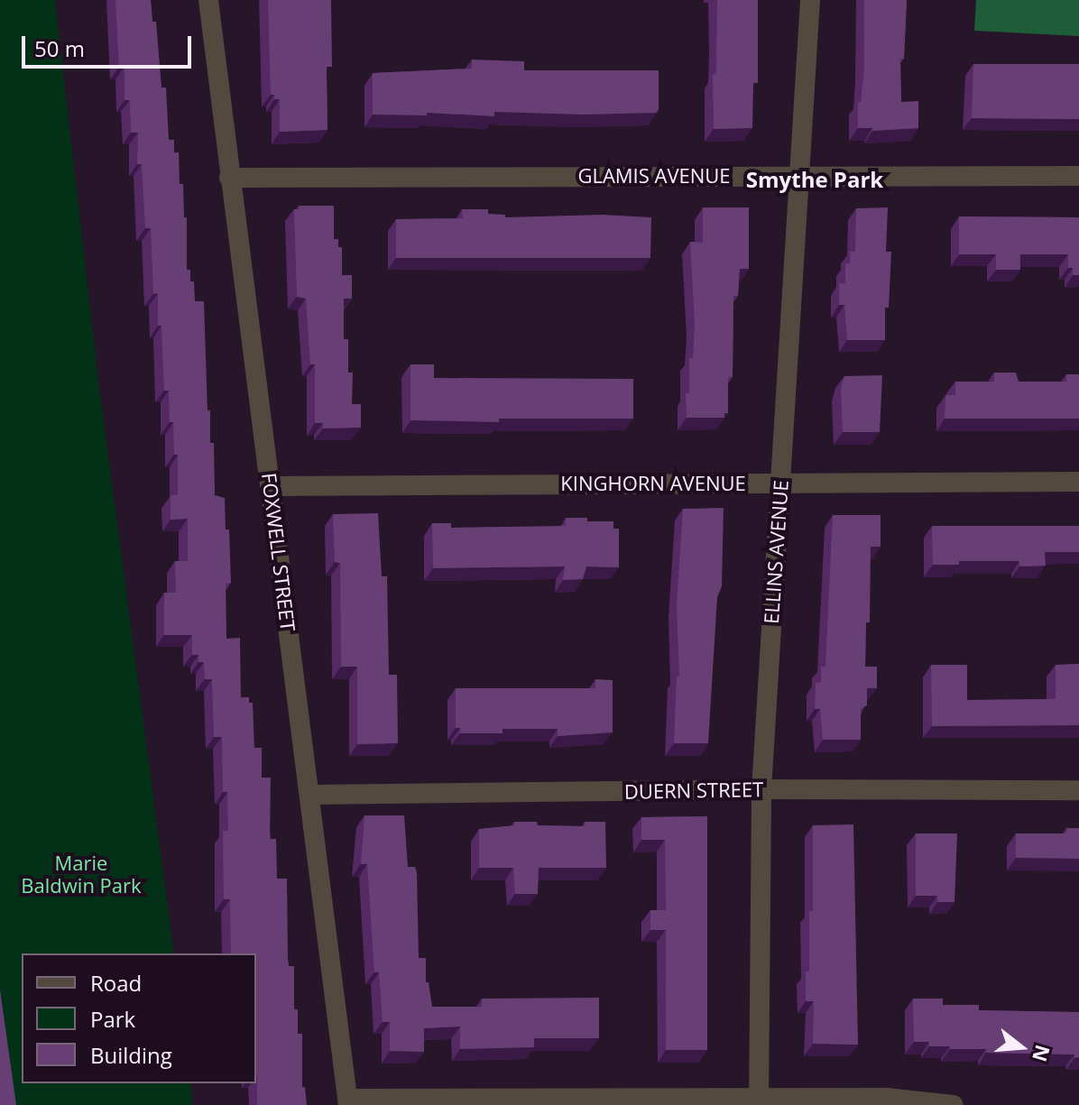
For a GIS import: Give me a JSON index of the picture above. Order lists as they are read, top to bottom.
{
  "streets": {
    "street": [
      "GLAMIS AVENUE",
      "KINGHORN AVENUE",
      "FOXWELL STREET",
      "ELLINS AVENUE",
      "DUERN STREET"
    ]
  },
  "crossings": [
    ["GLAMIS AVENUE", "FOXWELL STREET"],
    ["GLAMIS AVENUE", "ELLINS AVENUE"],
    ["KINGHORN AVENUE", "FOXWELL STREET"],
    ["KINGHORN AVENUE", "ELLINS AVENUE"],
    ["FOXWELL STREET", "DUERN STREET"],
    ["ELLINS AVENUE", "DUERN STREET"]
  ],
  "districts": ["Smythe Park"],
  "parks": ["Marie Baldwin Park"],
  "legend": ["Road", "Park", "Building"],
  "scale_bar": "50 m",
  "north": "right"
}
